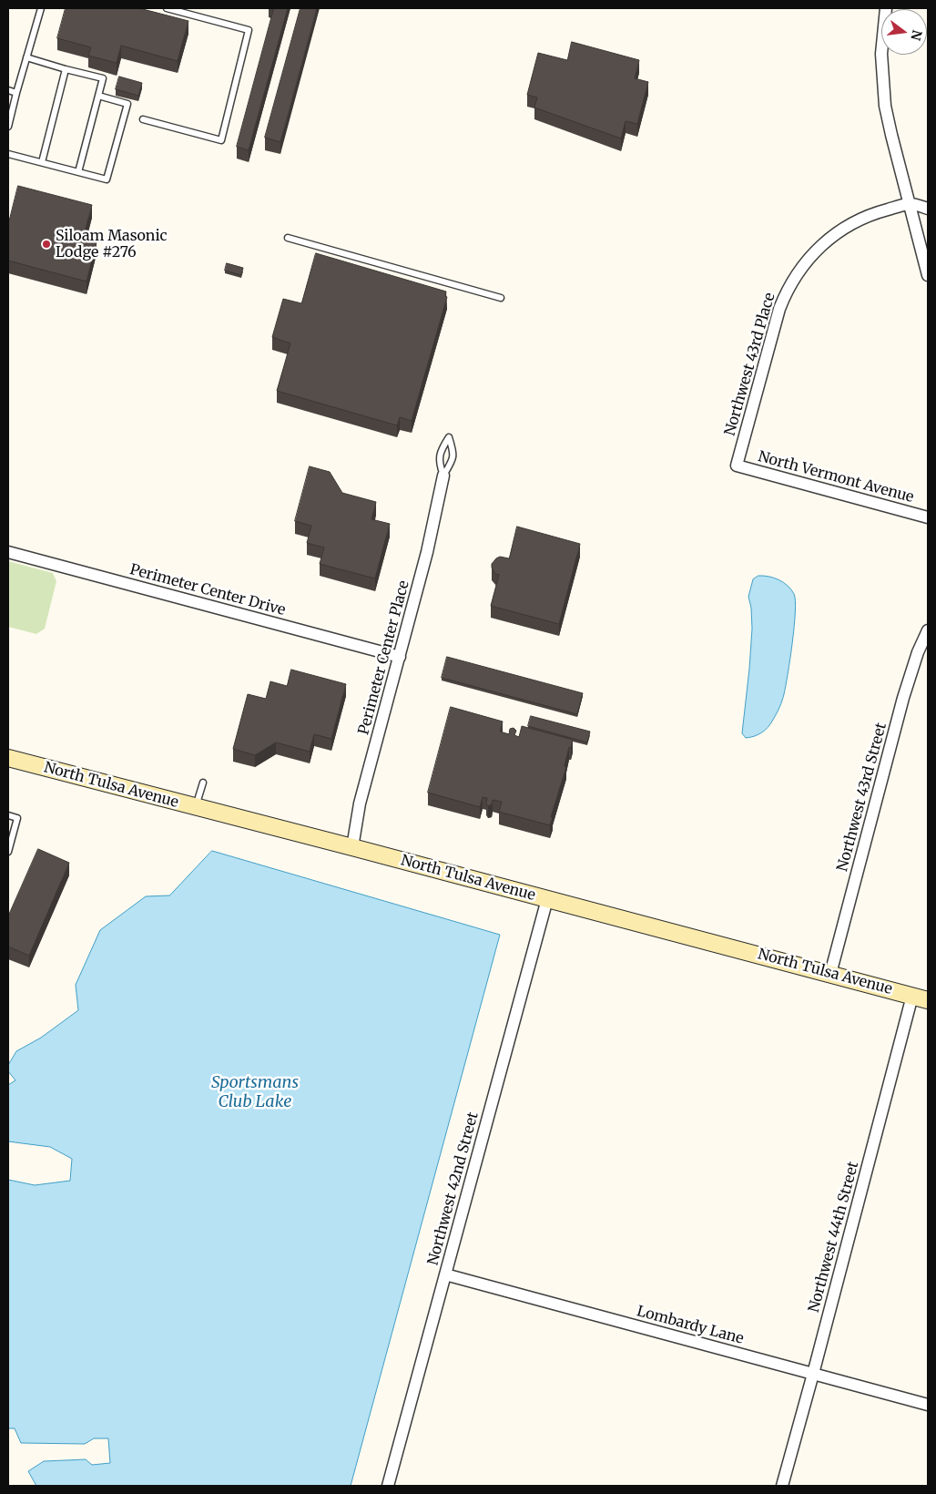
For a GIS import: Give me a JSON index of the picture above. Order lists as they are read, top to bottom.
{
  "streets": {
    "street": [
      "Northwest 43rd Place",
      "North Vermont Avenue",
      "Perimeter Center Drive",
      "Perimeter Center Place",
      "North Tulsa Avenue",
      "Northwest 43rd Street",
      "Northwest 42nd Street",
      "Northwest 44th Street",
      "Lombardy Lane"
    ]
  },
  "crossings": [
    ["Northwest 43rd Place", "North Vermont Avenue"],
    ["Perimeter Center Drive", "Perimeter Center Place"],
    ["Perimeter Center Place", "North Tulsa Avenue"],
    ["North Tulsa Avenue", "Northwest 43rd Street"],
    ["North Tulsa Avenue", "Northwest 42nd Street"],
    ["North Tulsa Avenue", "Northwest 44th Street"],
    ["Northwest 42nd Street", "Lombardy Lane"],
    ["Northwest 44th Street", "Lombardy Lane"]
  ],
  "water": ["Sportsmans Club Lake"],
  "places": ["Siloam Masonic Lodge #276"],
  "north": "right"
}
